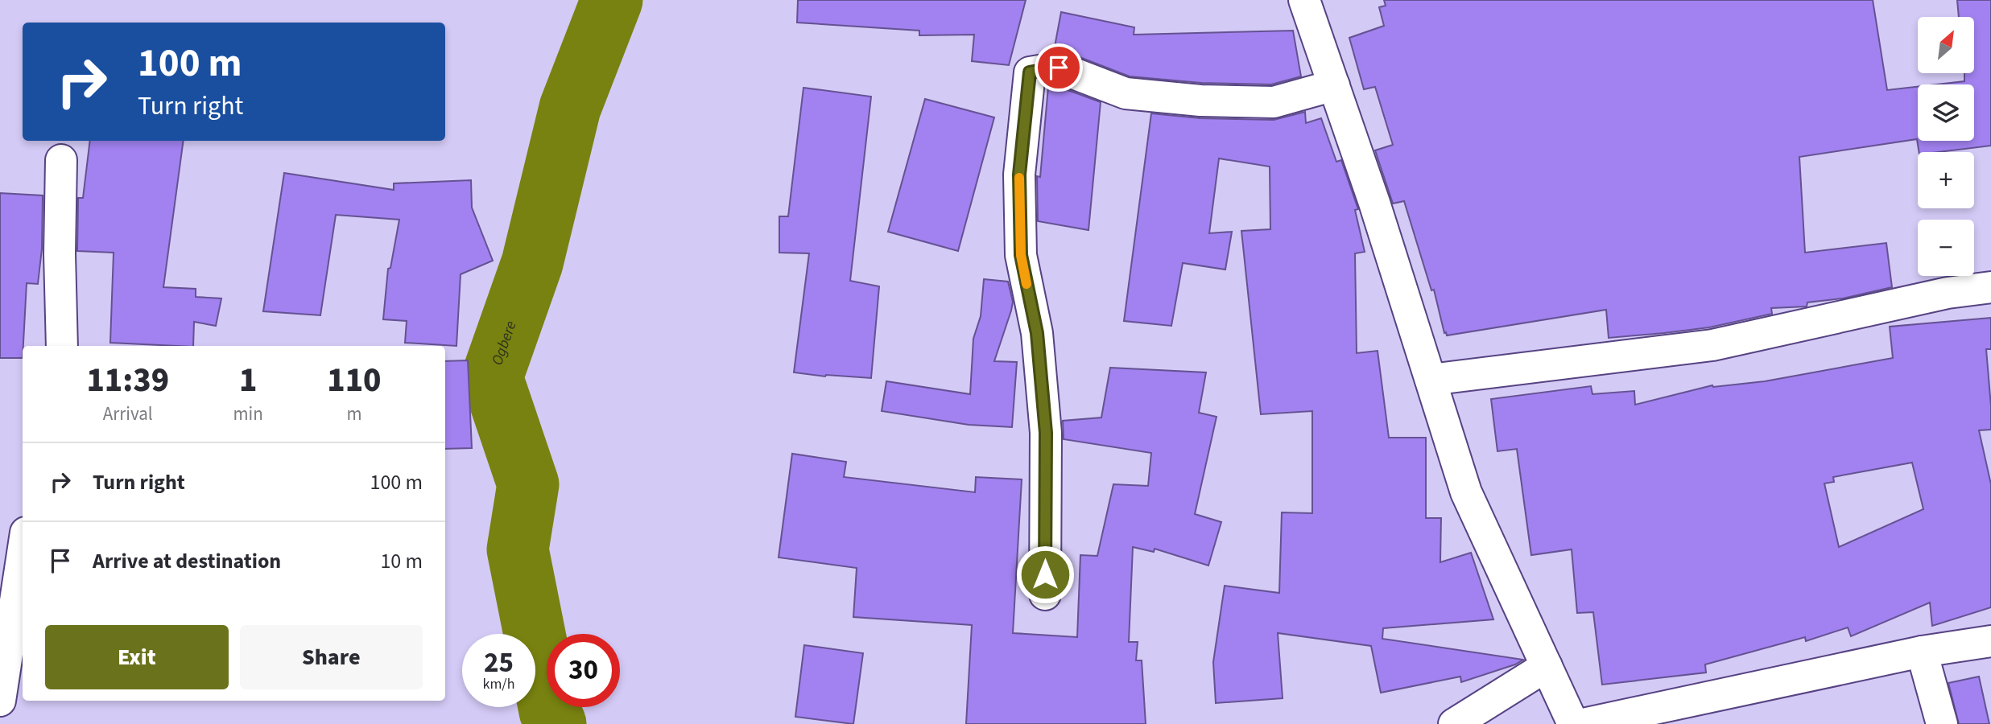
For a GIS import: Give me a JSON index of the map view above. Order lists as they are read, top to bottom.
{
  "water": ["Ogbere"],
  "north": "top right",
  "page": {
    "map_buttons": ["+", "−"],
    "turn": ["100 m", "Turn right"],
    "eta": [
      "11:39",
      "Arrival",
      "1",
      "min",
      "110",
      "m"
    ],
    "list": [
      {
        "name": "Turn right",
        "value": "100 m"
      },
      {
        "name": "Arrive at destination",
        "value": "10 m"
      }
    ],
    "buttons": ["Exit", "Share"],
    "speed": "25 km/h",
    "limit": "30"
  }
}
